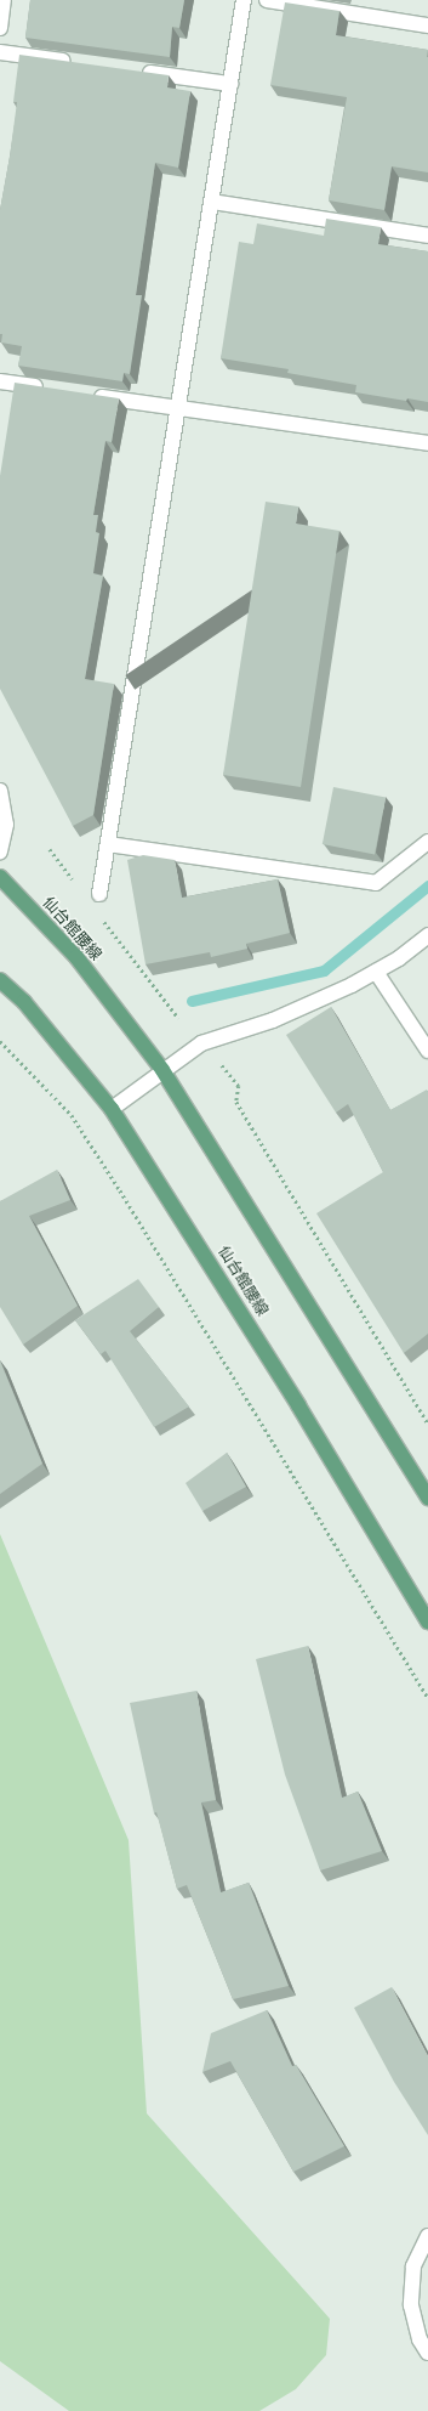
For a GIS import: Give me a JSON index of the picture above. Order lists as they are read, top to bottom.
{
  "streets": {
    "main road": ["仙台館腰線"]
  }
}
